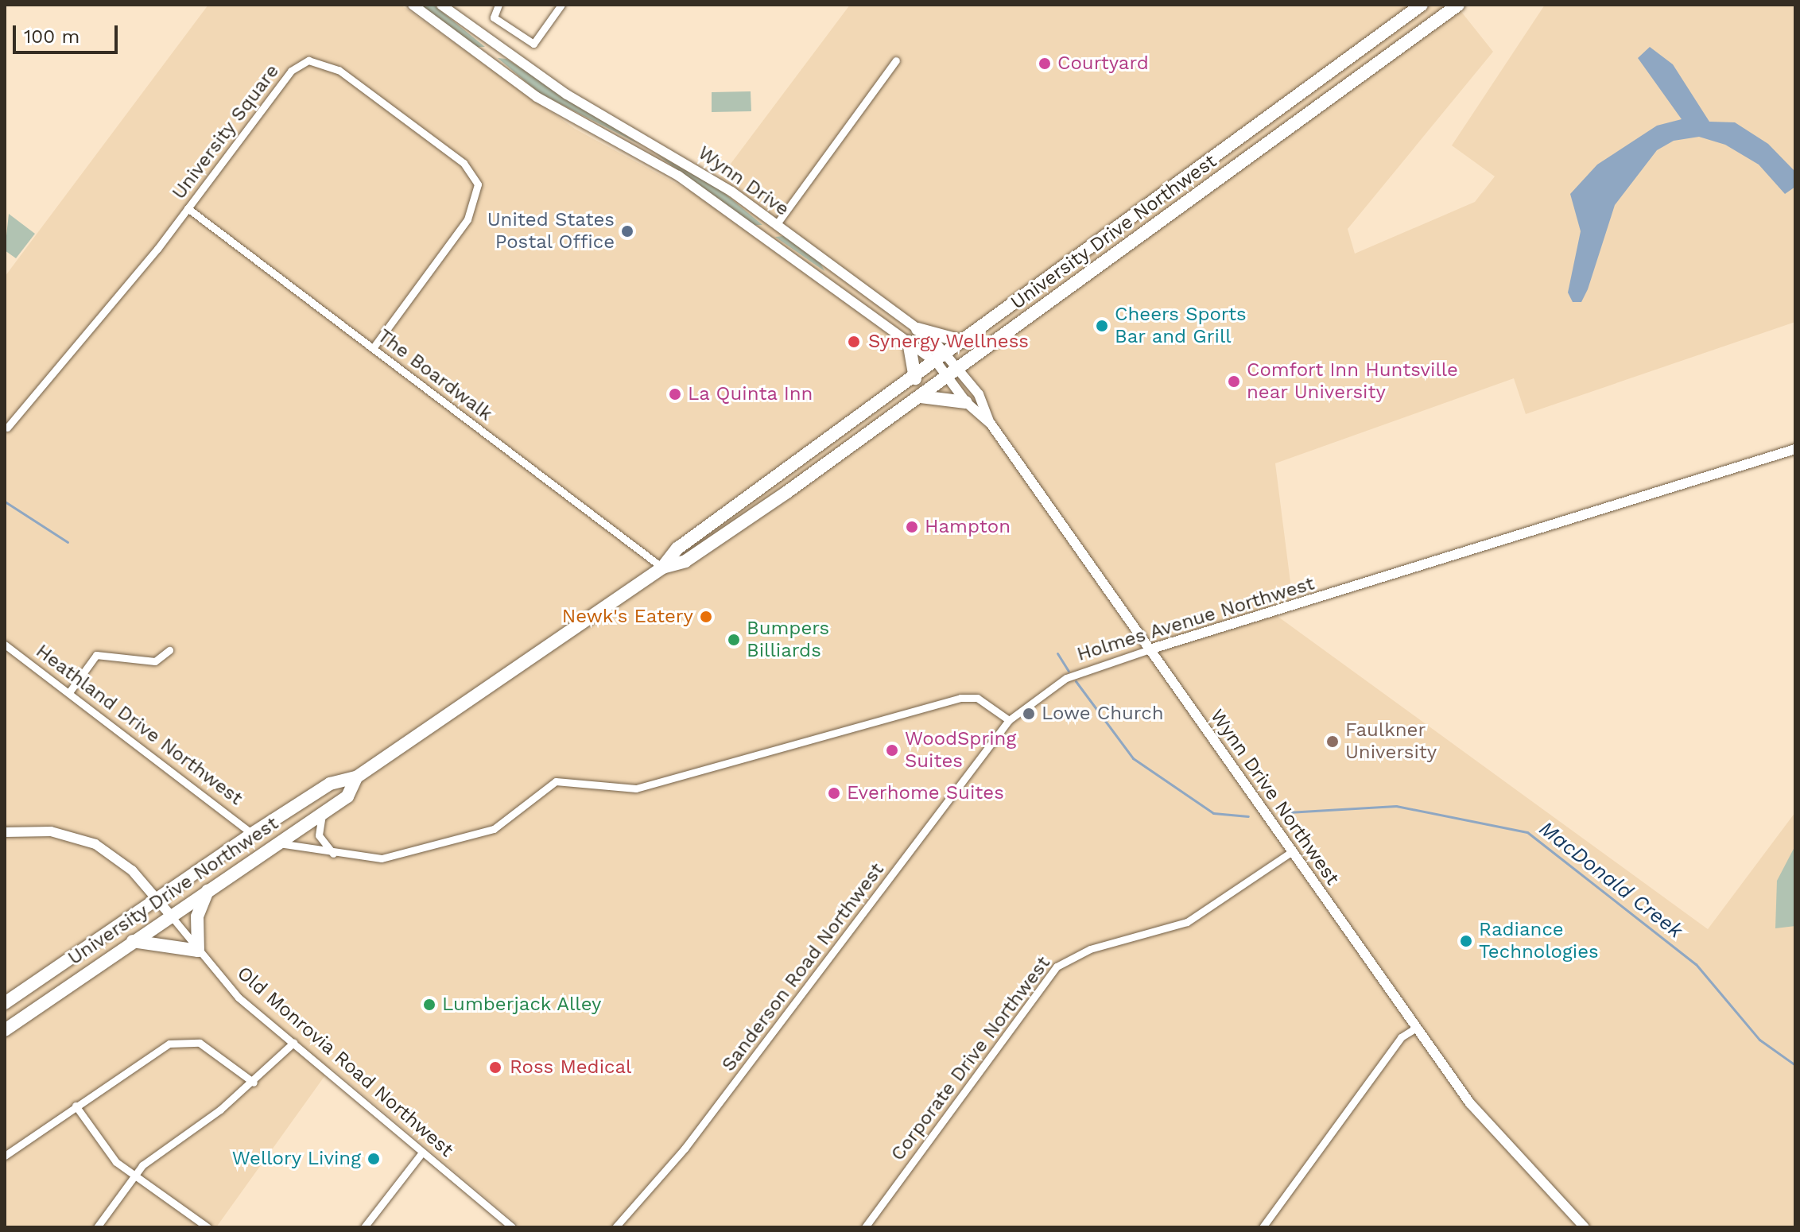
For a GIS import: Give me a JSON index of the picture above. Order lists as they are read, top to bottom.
{
  "streets": {
    "highway": ["University Drive Northwest"],
    "street": [
      "University Square",
      "Wynn Drive",
      "The Boardwalk",
      "Holmes Avenue Northwest",
      "Heathland Drive Northwest",
      "Wynn Drive Northwest",
      "Sanderson Road Northwest",
      "Corporate Drive Northwest",
      "Old Monrovia Road Northwest"
    ]
  },
  "crossings": [
    ["University Square", "The Boardwalk"],
    ["Wynn Drive", "University Drive Northwest"],
    ["Wynn Drive", "Wynn Drive Northwest"],
    ["University Drive Northwest", "The Boardwalk"],
    ["University Drive Northwest", "Heathland Drive Northwest"],
    ["University Drive Northwest", "Wynn Drive Northwest"],
    ["University Drive Northwest", "Old Monrovia Road Northwest"],
    ["Holmes Avenue Northwest", "Wynn Drive Northwest"],
    ["Holmes Avenue Northwest", "Sanderson Road Northwest"],
    ["Wynn Drive Northwest", "Corporate Drive Northwest"]
  ],
  "water": ["MacDonald Creek"],
  "places": [
    "Courtyard",
    "United States Postal Office",
    "Cheers Sports Bar and Grill",
    "Synergy Wellness",
    "Comfort Inn Huntsville near University",
    "La Quinta Inn",
    "Hampton",
    "Newk's Eatery",
    "Bumpers Billiards",
    "Lowe Church",
    "Faulkner University",
    "WoodSpring Suites",
    "Everhome Suites",
    "Radiance Technologies",
    "Lumberjack Alley",
    "Ross Medical",
    "Wellory Living"
  ],
  "scale_bar": "100 m"
}
